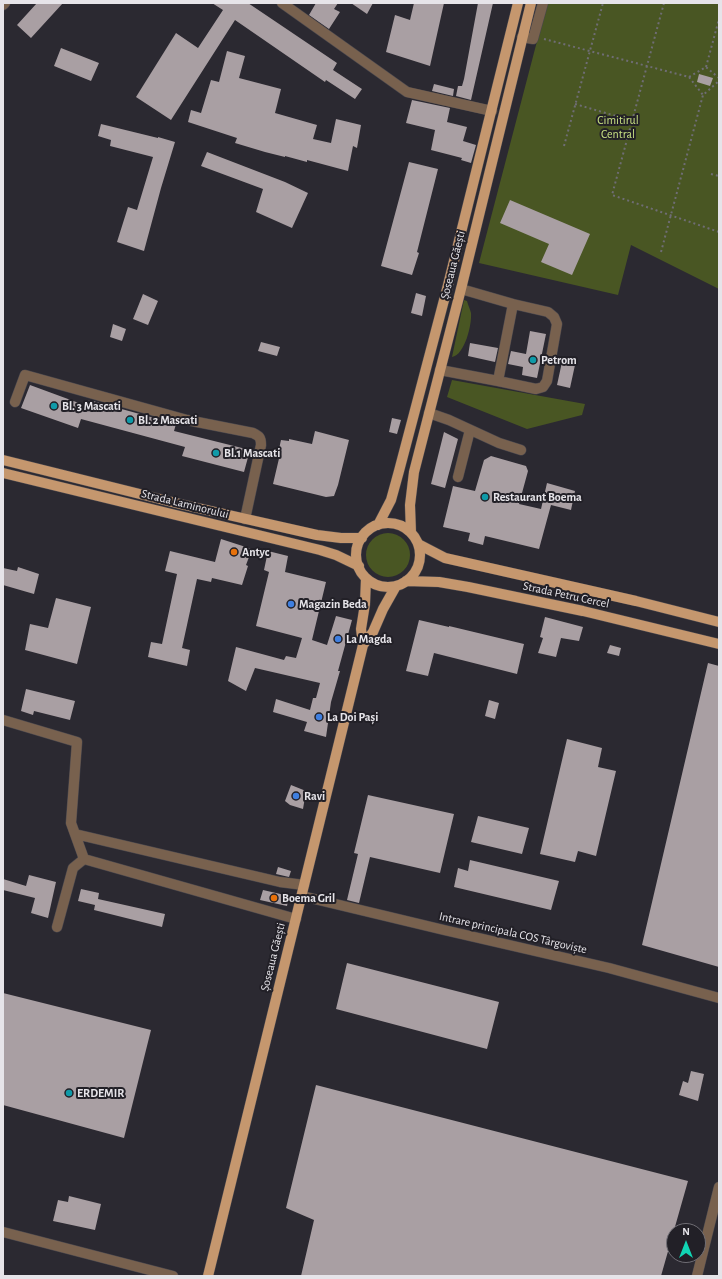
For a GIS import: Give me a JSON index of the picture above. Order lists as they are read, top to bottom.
{
  "streets": {
    "main road": ["Șoseaua Găești", "Strada Laminorului", "Strada Petru Cercel"],
    "lane": ["Intrare principala COS Târgoviște"]
  },
  "crossings": [
    ["Șoseaua Găești", "Strada Laminorului"],
    ["Șoseaua Găești", "Strada Petru Cercel"],
    ["Șoseaua Găești", "Intrare principala COS Târgoviște"],
    ["Strada Laminorului", "Strada Petru Cercel"]
  ],
  "parks": ["Cimitirul Central"],
  "places": [
    "Petrom",
    "Bl. 3 Mascati",
    "Bl. 2 Mascati",
    "Bl.1 Mascati",
    "Restaurant Boema",
    "Antyc",
    "Magazin Beda",
    "La Magda",
    "La Doi Pași",
    "Ravi",
    "Boema Gril",
    "ERDEMIR"
  ],
  "north": "top"
}
